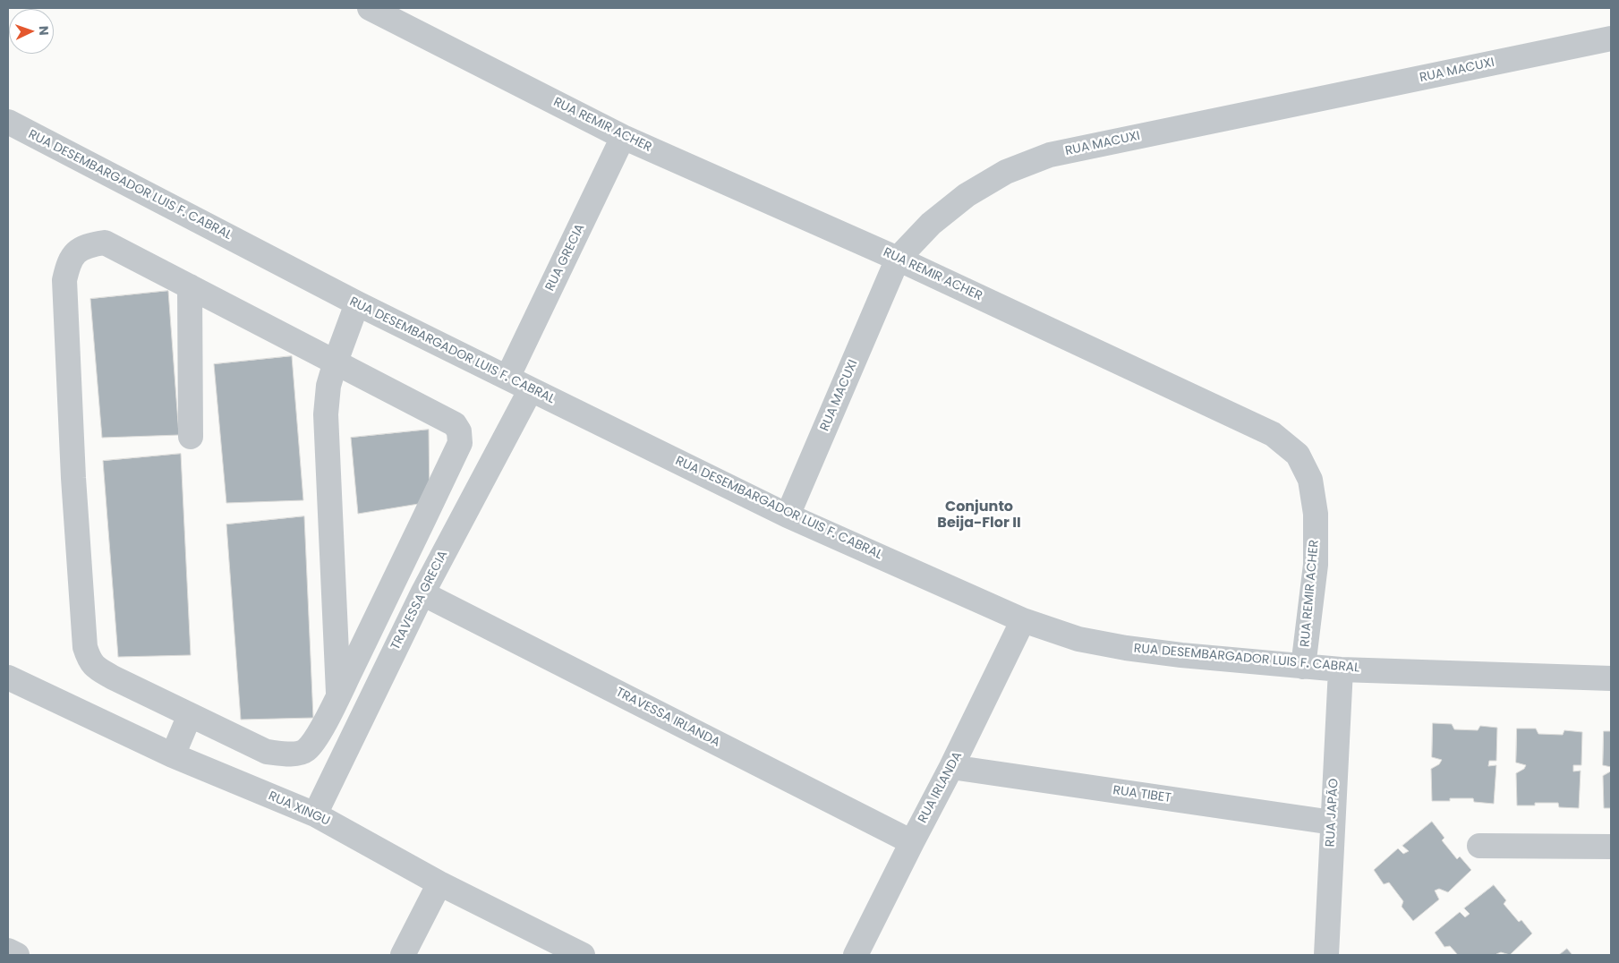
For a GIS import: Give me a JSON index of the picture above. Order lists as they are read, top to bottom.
{
  "streets": {
    "street": [
      "RUA MACUXI",
      "RUA REMIR ACHER",
      "RUA DESEMBARGADOR LUIS F. CABRAL",
      "RUA GRECIA",
      "TRAVESSA GRECIA",
      "TRAVESSA IRLANDA",
      "RUA IRLANDA",
      "RUA TIBET",
      "RUA XINGU",
      "RUA JAPÃO"
    ]
  },
  "crossings": [
    ["RUA MACUXI", "RUA REMIR ACHER"],
    ["RUA MACUXI", "RUA DESEMBARGADOR LUIS F. CABRAL"],
    ["RUA REMIR ACHER", "RUA DESEMBARGADOR LUIS F. CABRAL"],
    ["RUA REMIR ACHER", "RUA GRECIA"],
    ["RUA DESEMBARGADOR LUIS F. CABRAL", "RUA GRECIA"],
    ["RUA DESEMBARGADOR LUIS F. CABRAL", "TRAVESSA GRECIA"],
    ["RUA DESEMBARGADOR LUIS F. CABRAL", "RUA IRLANDA"],
    ["RUA DESEMBARGADOR LUIS F. CABRAL", "RUA JAPÃO"],
    ["TRAVESSA GRECIA", "TRAVESSA IRLANDA"],
    ["TRAVESSA GRECIA", "RUA XINGU"],
    ["TRAVESSA IRLANDA", "RUA IRLANDA"],
    ["RUA IRLANDA", "RUA TIBET"],
    ["RUA TIBET", "RUA JAPÃO"]
  ],
  "districts": ["Conjunto Beija-Flor II"],
  "north": "right"
}
